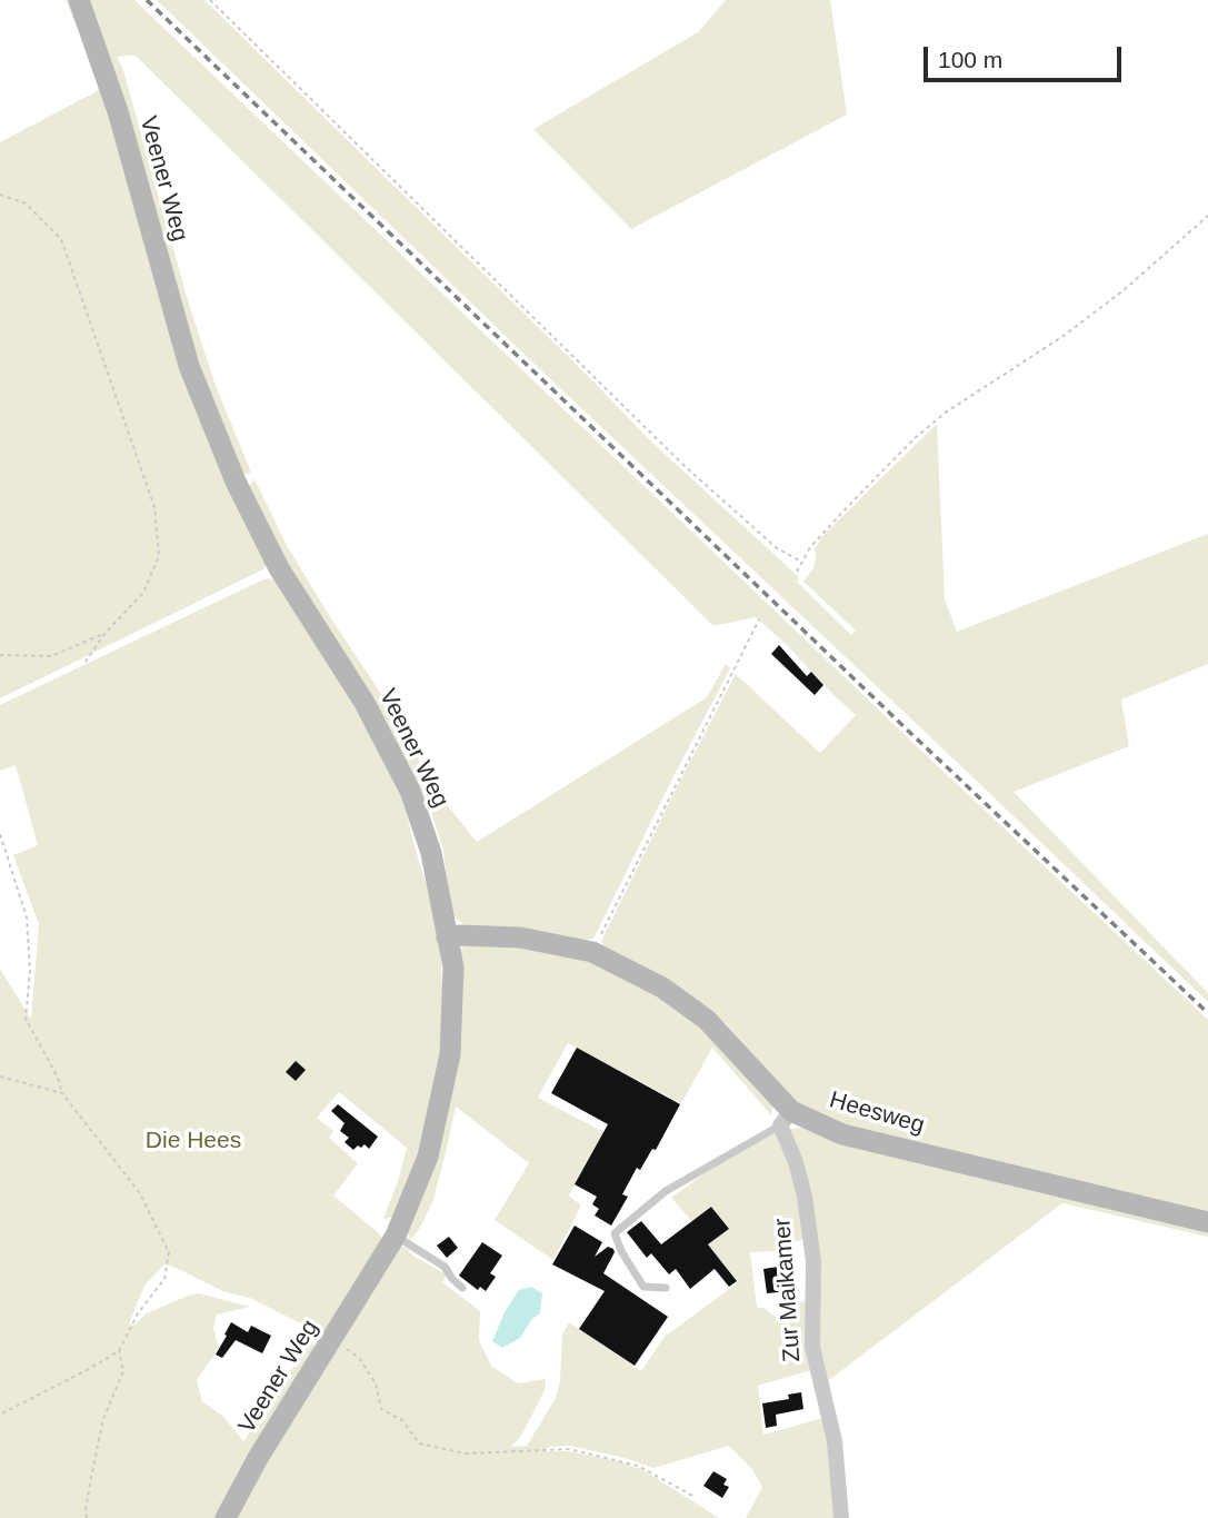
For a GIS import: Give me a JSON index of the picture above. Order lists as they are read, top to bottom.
{
  "streets": {
    "main road": ["Veener Weg", "Heesweg"],
    "street": ["Zur Maikamer"]
  },
  "crossings": [
    ["Veener Weg", "Heesweg"],
    ["Heesweg", "Zur Maikamer"]
  ],
  "parks": ["Die Hees"],
  "scale_bar": "100 m"
}
